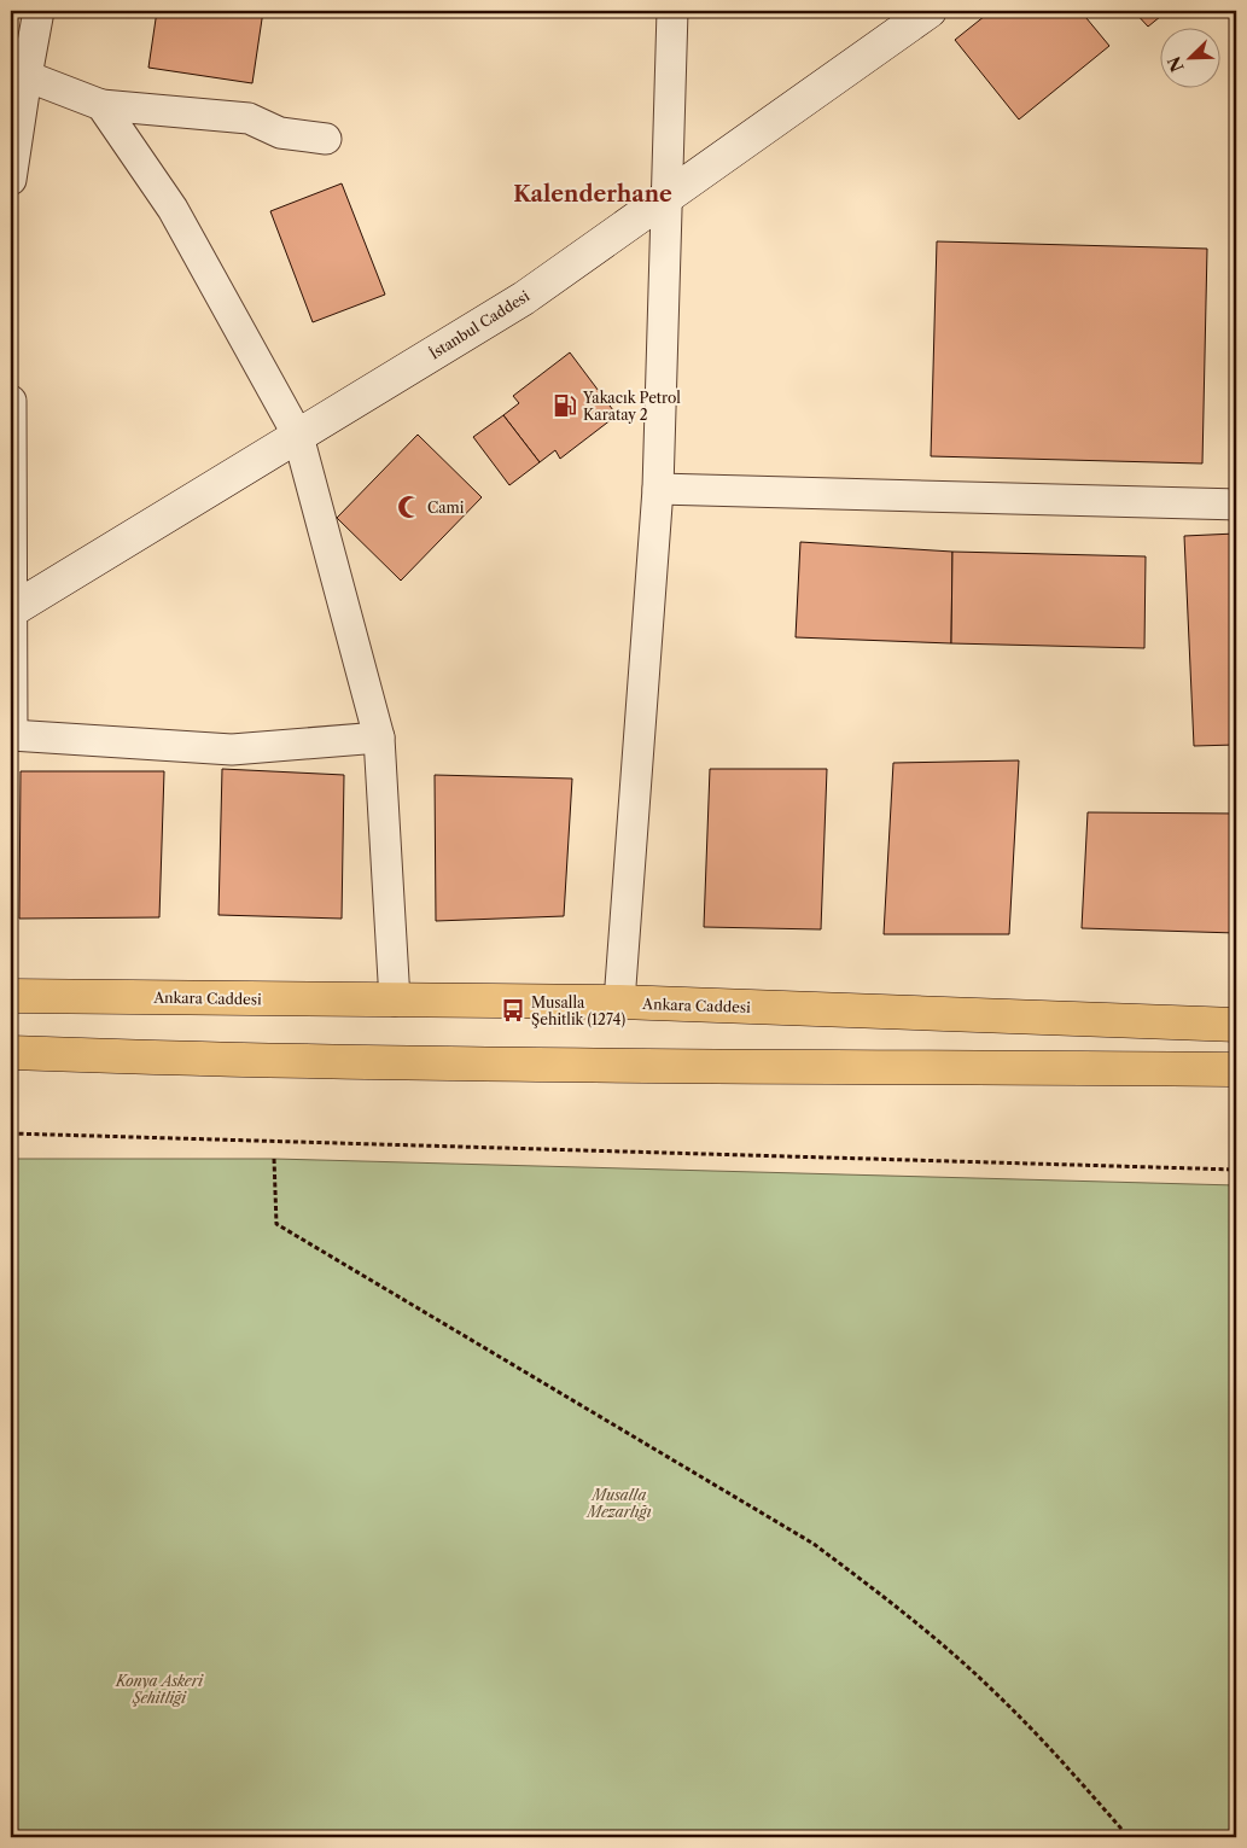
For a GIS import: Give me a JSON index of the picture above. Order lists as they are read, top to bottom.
{
  "streets": {
    "main road": ["Ankara Caddesi"],
    "street": ["İstanbul Caddesi"]
  },
  "districts": ["Kalenderhane"],
  "parks": ["Musalla Mezarlığı", "Konya Askeri Şehitliği"],
  "places": {
    "fuel station": ["Yakacık Petrol Karatay 2"],
    "mosque": ["Cami"],
    "bus stop": ["Musalla Şehitlik (1274)"]
  },
  "north": "bottom left"
}
